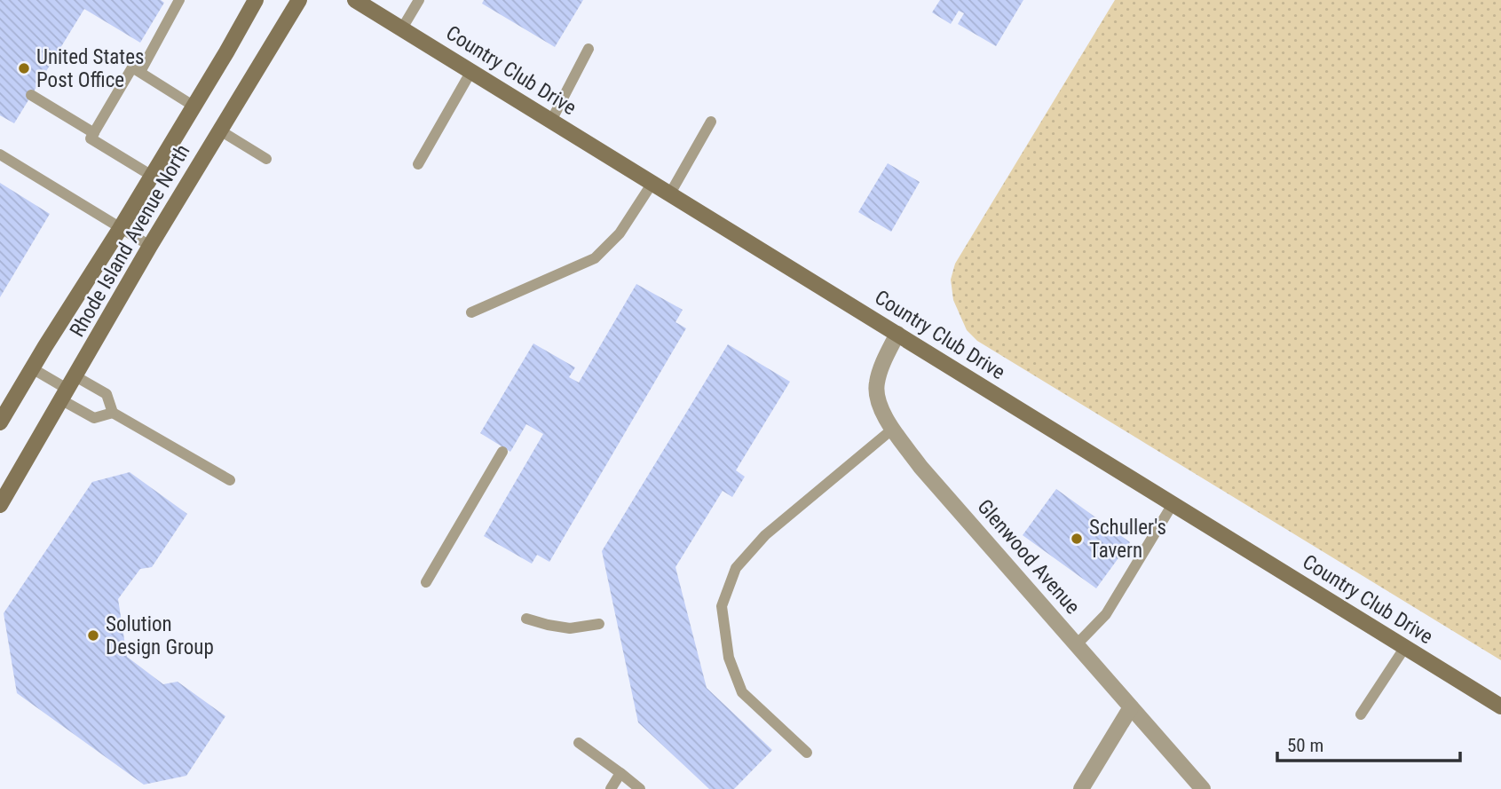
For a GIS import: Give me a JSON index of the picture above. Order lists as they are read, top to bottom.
{
  "streets": {
    "street": ["Country Club Drive", "Rhode Island Avenue North", "Glenwood Avenue"]
  },
  "crossings": [
    ["Country Club Drive", "Glenwood Avenue"]
  ],
  "places": ["United States Post Office", "Schuller's Tavern", "Solution Design Group"],
  "scale_bar": "50 m"
}
